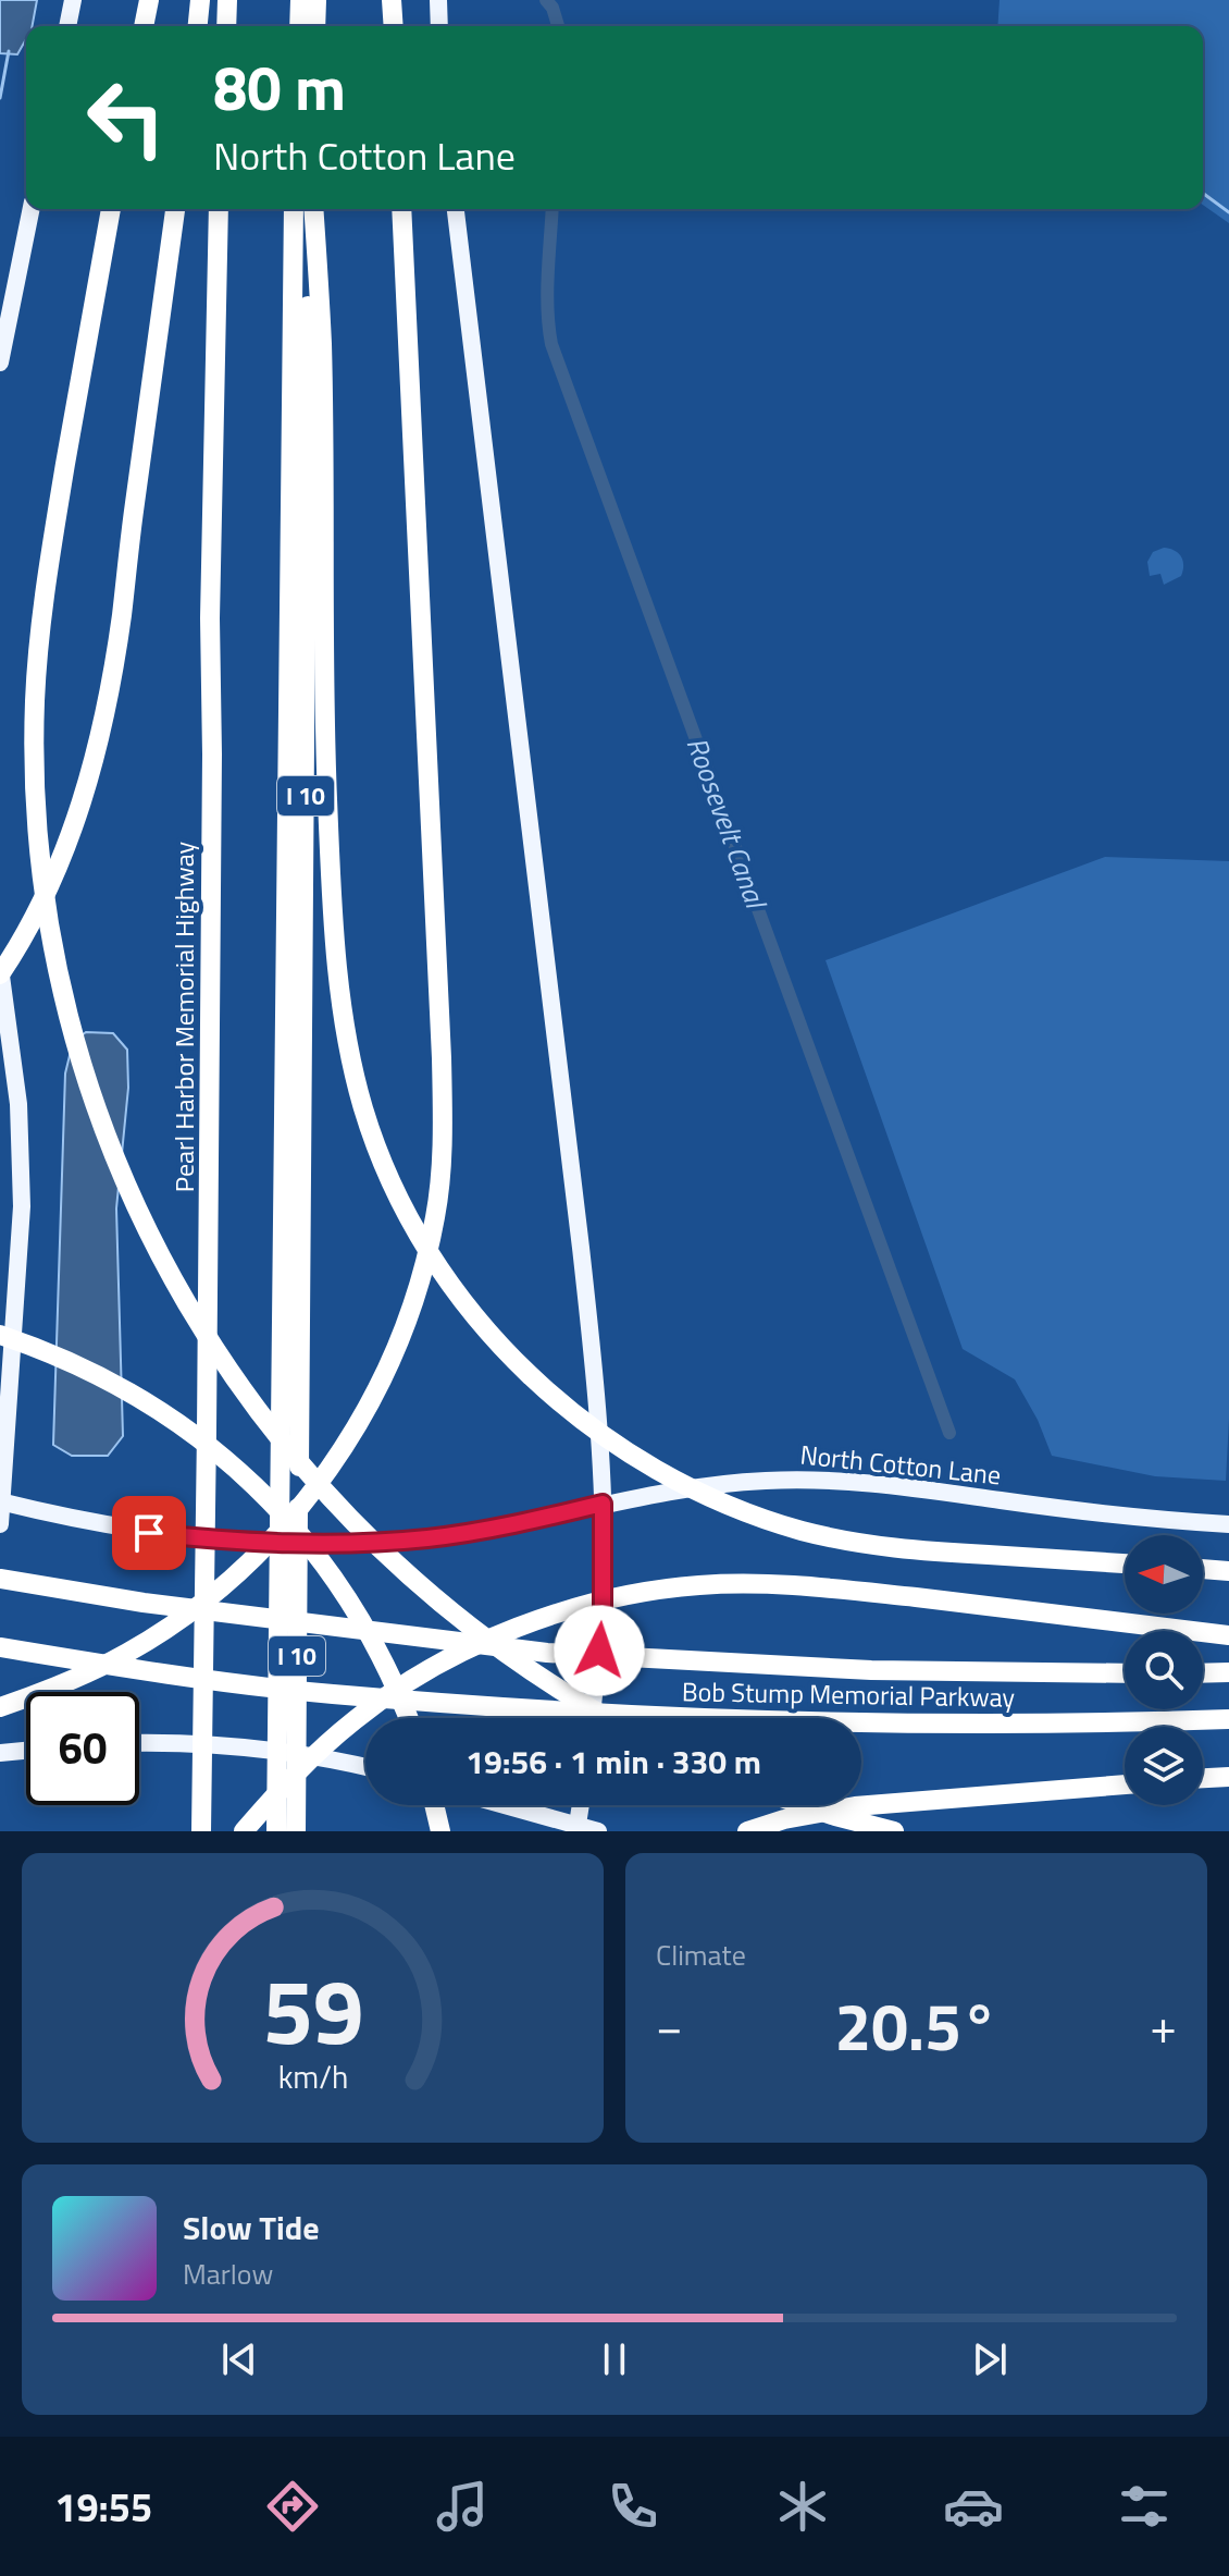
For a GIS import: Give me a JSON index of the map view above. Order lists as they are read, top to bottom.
{
  "streets": {
    "highway": ["I 10", "Pearl Harbor Memorial Highway", "Bob Stump Memorial Parkway"],
    "main road": ["North Cotton Lane"]
  },
  "water": ["Roosevelt Canal"],
  "north": "left",
  "page": {
    "turn": ["80 m", "North Cotton Lane"],
    "limit": "60",
    "trip": "19:56 · 1 min · 330 m",
    "tile": "Climate",
    "heat": ["−", "20.5°", "+"],
    "song": ["Slow Tide", "Marlow"],
    "tabs": "19:55",
    "gauge": ["59", "km/h"]
  }
}
